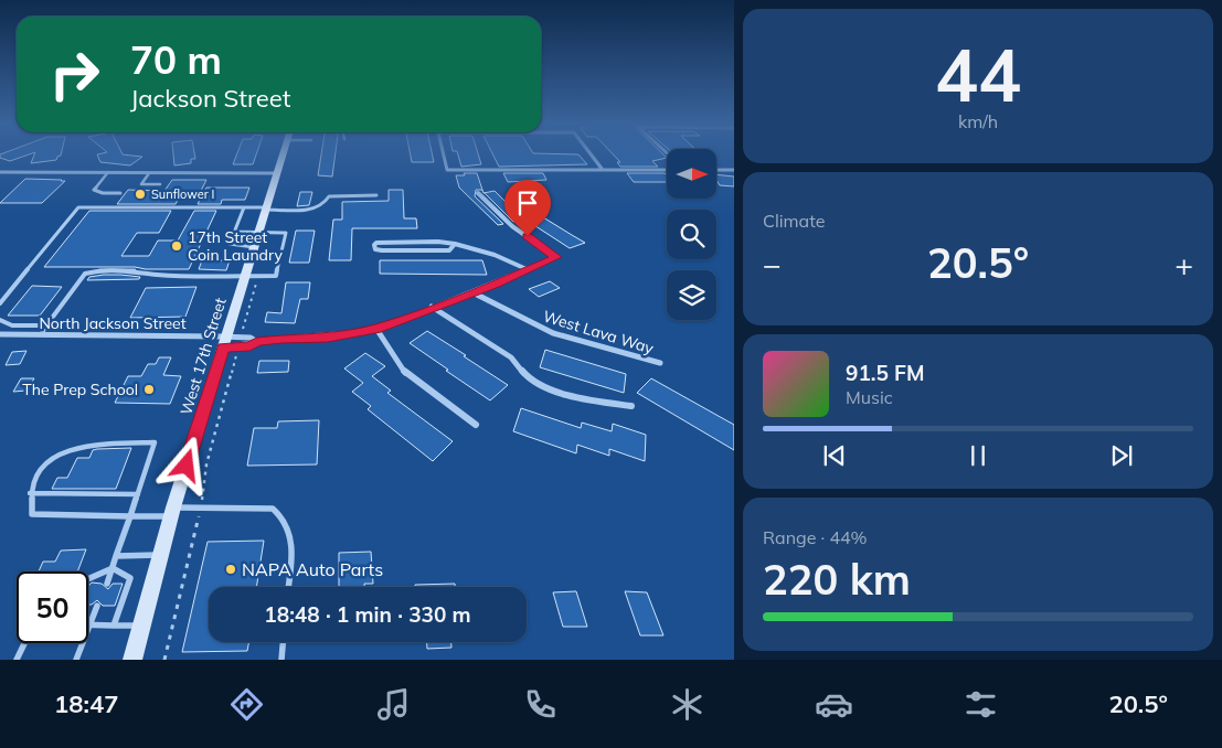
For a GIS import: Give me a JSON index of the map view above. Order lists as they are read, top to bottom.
{
  "streets": {
    "main road": ["West 17th Street"],
    "street": ["North Jackson Street", "West Lava Way"]
  },
  "crossings": [
    ["North Jackson Street", "West 17th Street"]
  ],
  "places": [
    "Sunflower I",
    "17th Street Coin Laundry",
    "The Prep School",
    "NAPA Auto Parts"
  ],
  "north": "right",
  "page": {
    "tile": [
      ["44", "km/h"],
      "Climate",
      ["Range · 44%", "220 km"]
    ],
    "turn": ["70 m", "Jackson Street"],
    "heat": ["−", "20.5°", "+"],
    "song": ["91.5 FM", "Music"],
    "limit": "50",
    "trip": "18:48 · 1 min · 330 m",
    "tabs": ["18:47", "20.5°"]
  }
}
